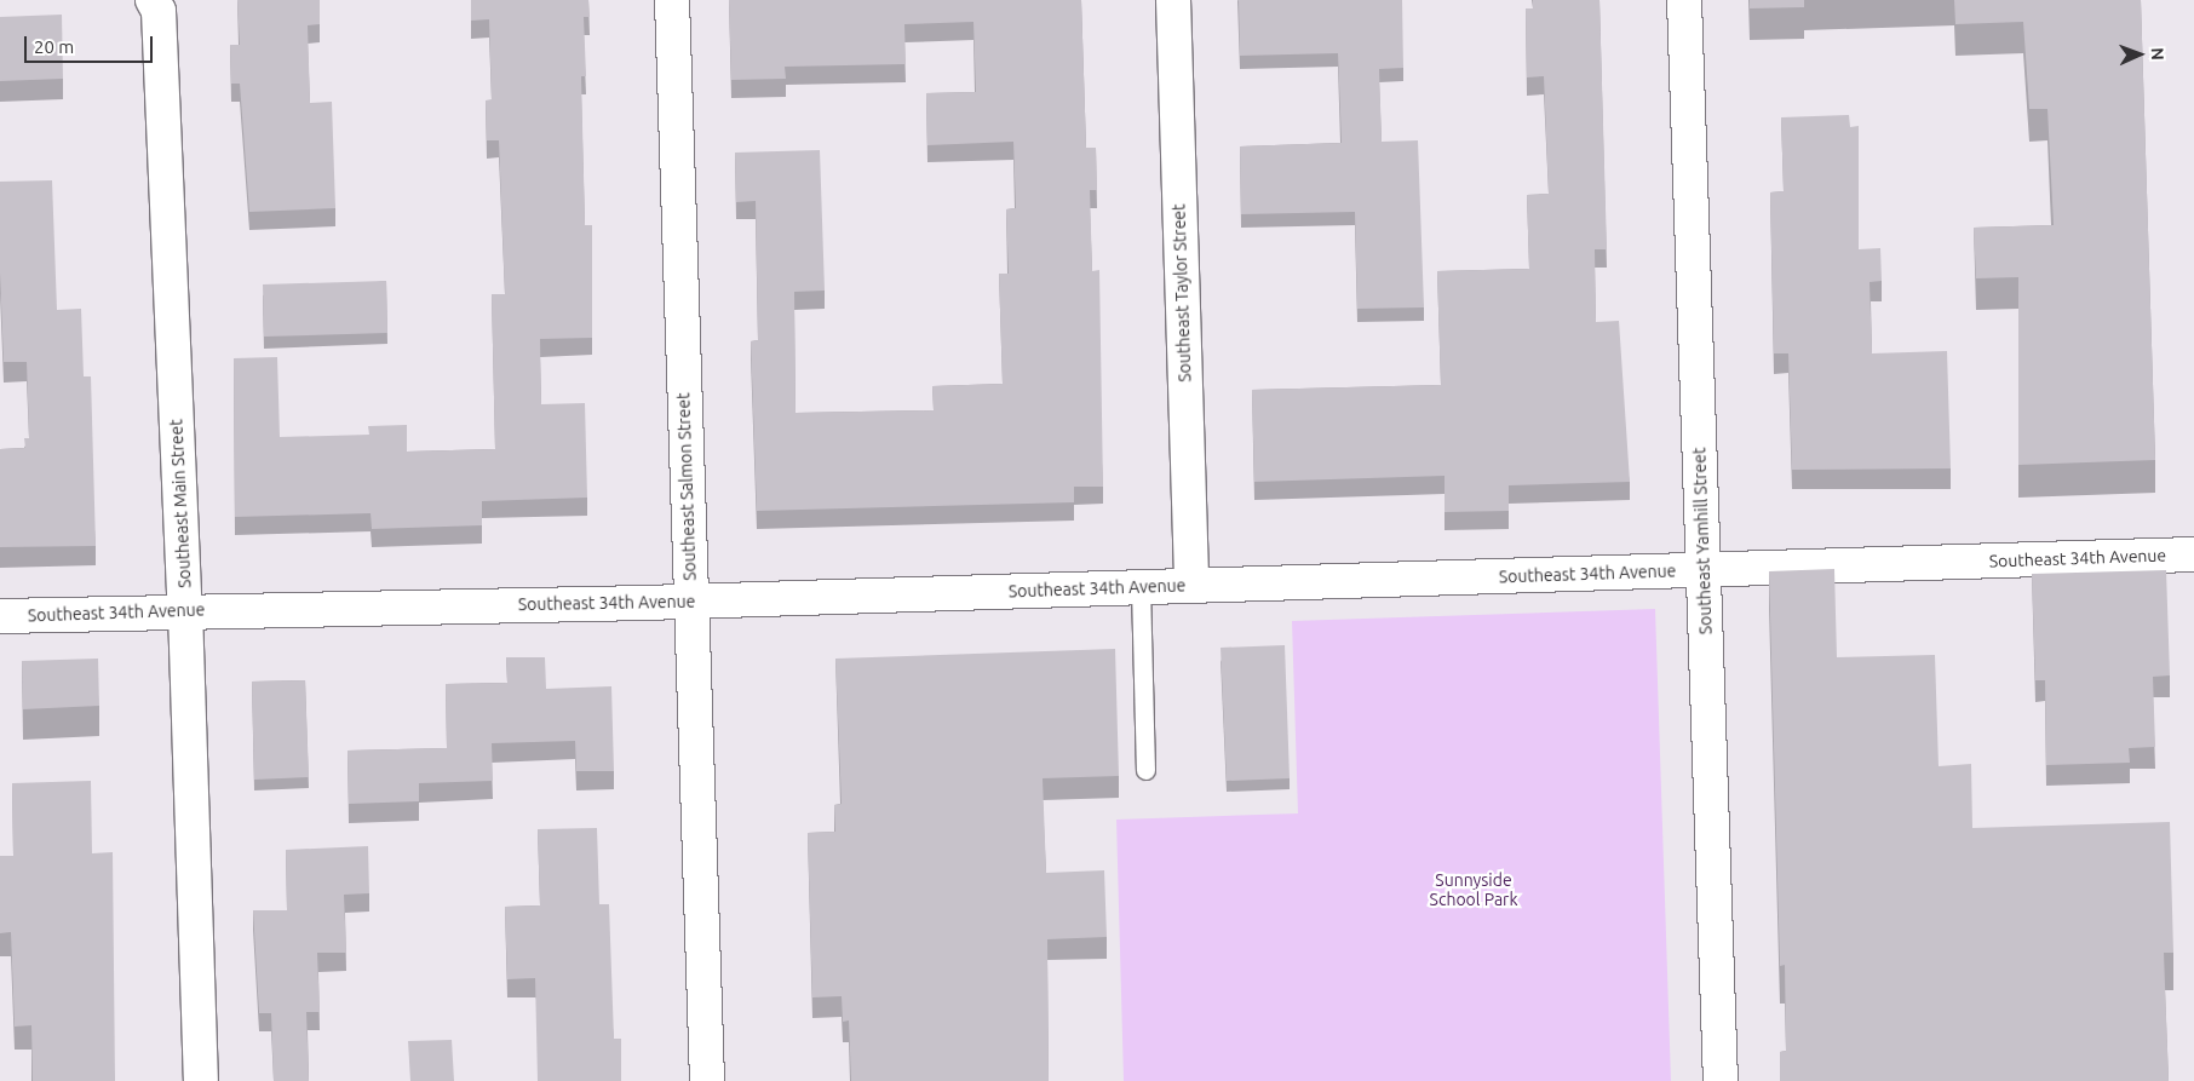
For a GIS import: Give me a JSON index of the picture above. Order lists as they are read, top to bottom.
{
  "streets": {
    "street": [
      "Southeast Taylor Street",
      "Southeast Salmon Street",
      "Southeast Main Street",
      "Southeast Yamhill Street",
      "Southeast 34th Avenue"
    ]
  },
  "crossings": [
    ["Southeast Taylor Street", "Southeast 34th Avenue"],
    ["Southeast Salmon Street", "Southeast 34th Avenue"],
    ["Southeast Main Street", "Southeast 34th Avenue"],
    ["Southeast Yamhill Street", "Southeast 34th Avenue"]
  ],
  "parks": ["Sunnyside School Park"],
  "scale_bar": "20 m",
  "north": "right"
}
